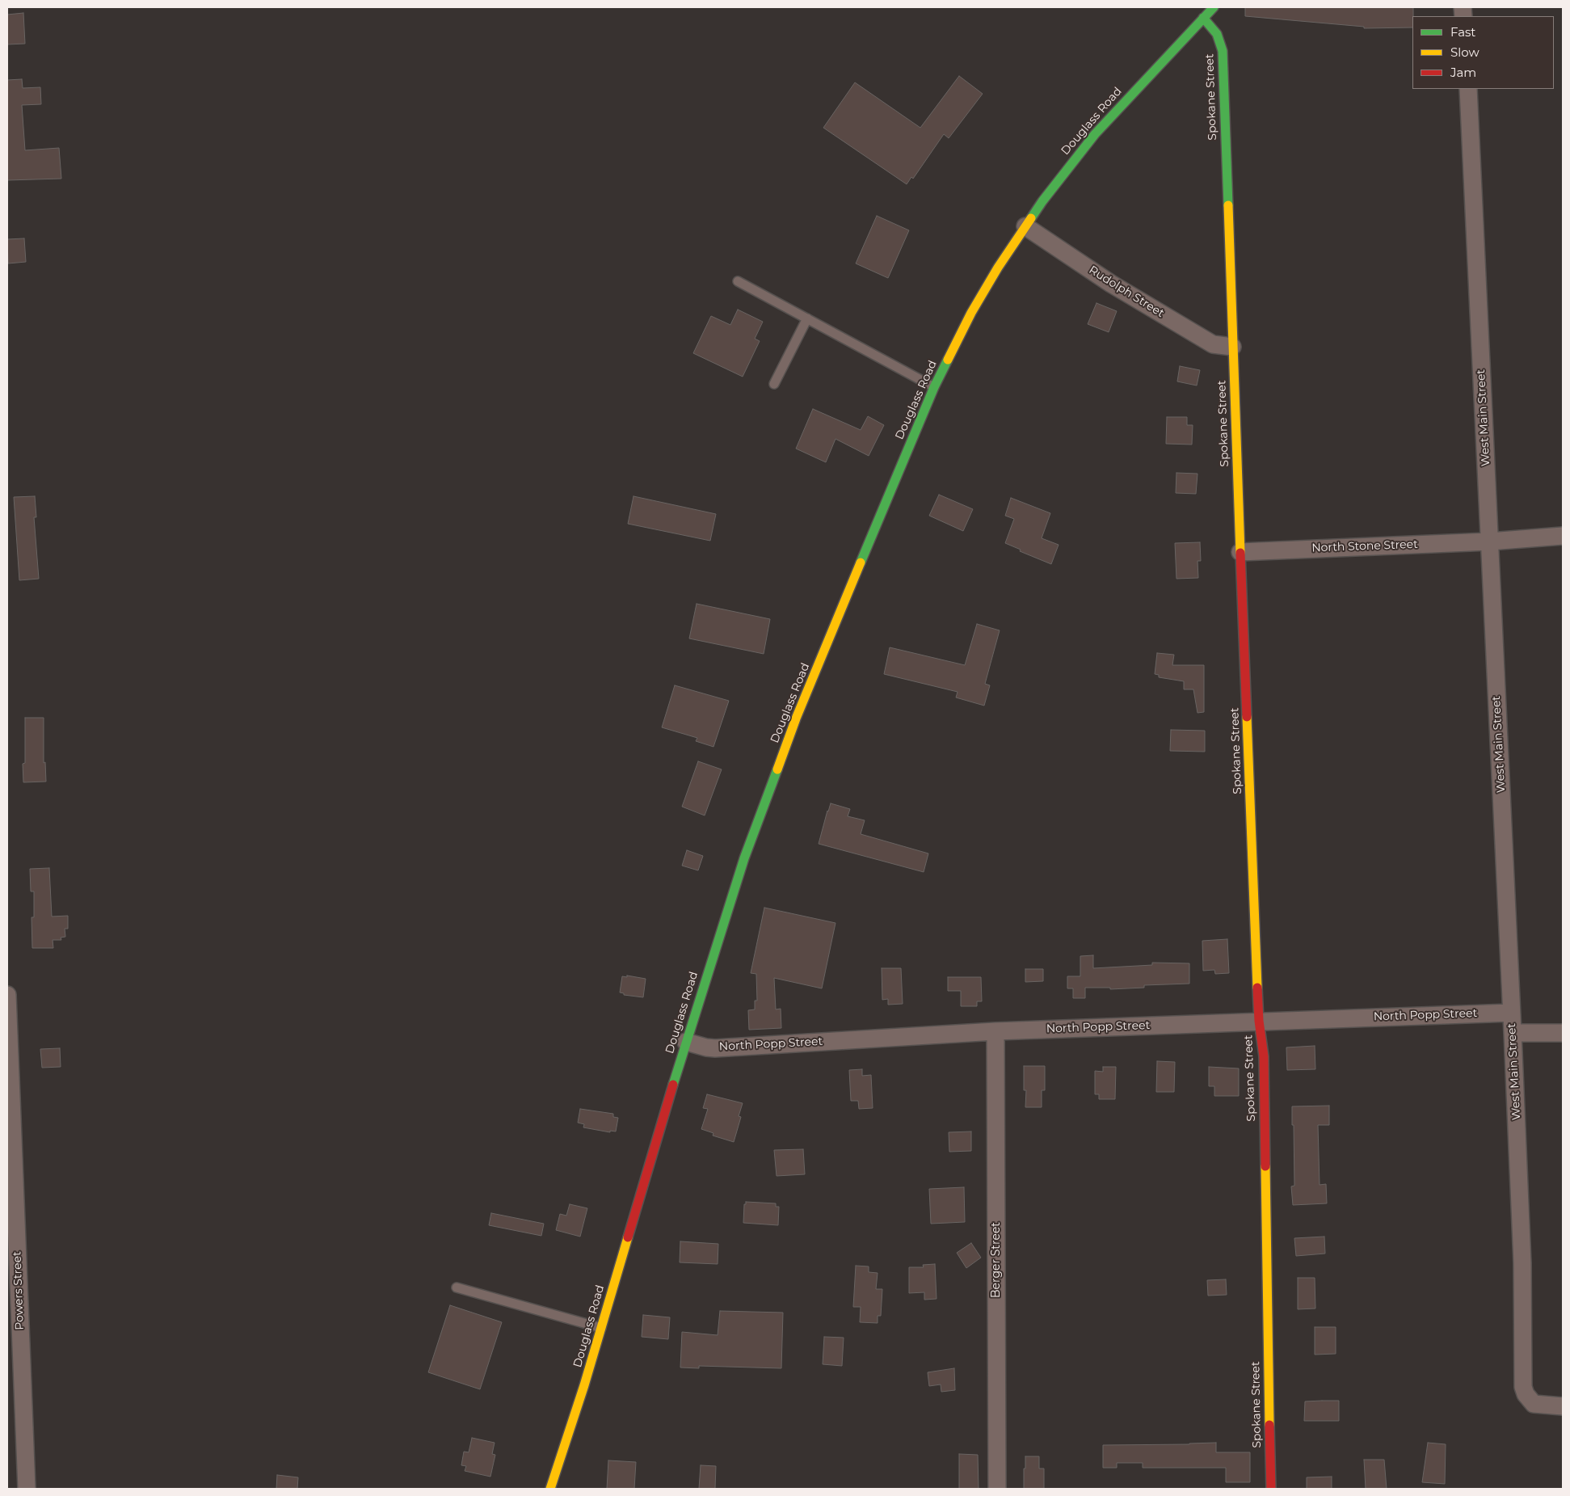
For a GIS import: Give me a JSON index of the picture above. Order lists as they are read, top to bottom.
{
  "streets": {
    "main road": ["Spokane Street", "Douglass Road"],
    "street": [
      "Rudolph Street",
      "West Main Street",
      "North Stone Street",
      "North Popp Street",
      "Berger Street",
      "Powers Street"
    ]
  },
  "crossings": [
    ["Spokane Street", "Douglass Road"],
    ["Spokane Street", "Rudolph Street"],
    ["Spokane Street", "North Stone Street"],
    ["Spokane Street", "North Popp Street"],
    ["Douglass Road", "Rudolph Street"],
    ["Douglass Road", "North Popp Street"],
    ["West Main Street", "North Stone Street"],
    ["West Main Street", "North Popp Street"],
    ["North Popp Street", "Berger Street"]
  ],
  "legend": ["Fast", "Slow", "Jam"]
}
